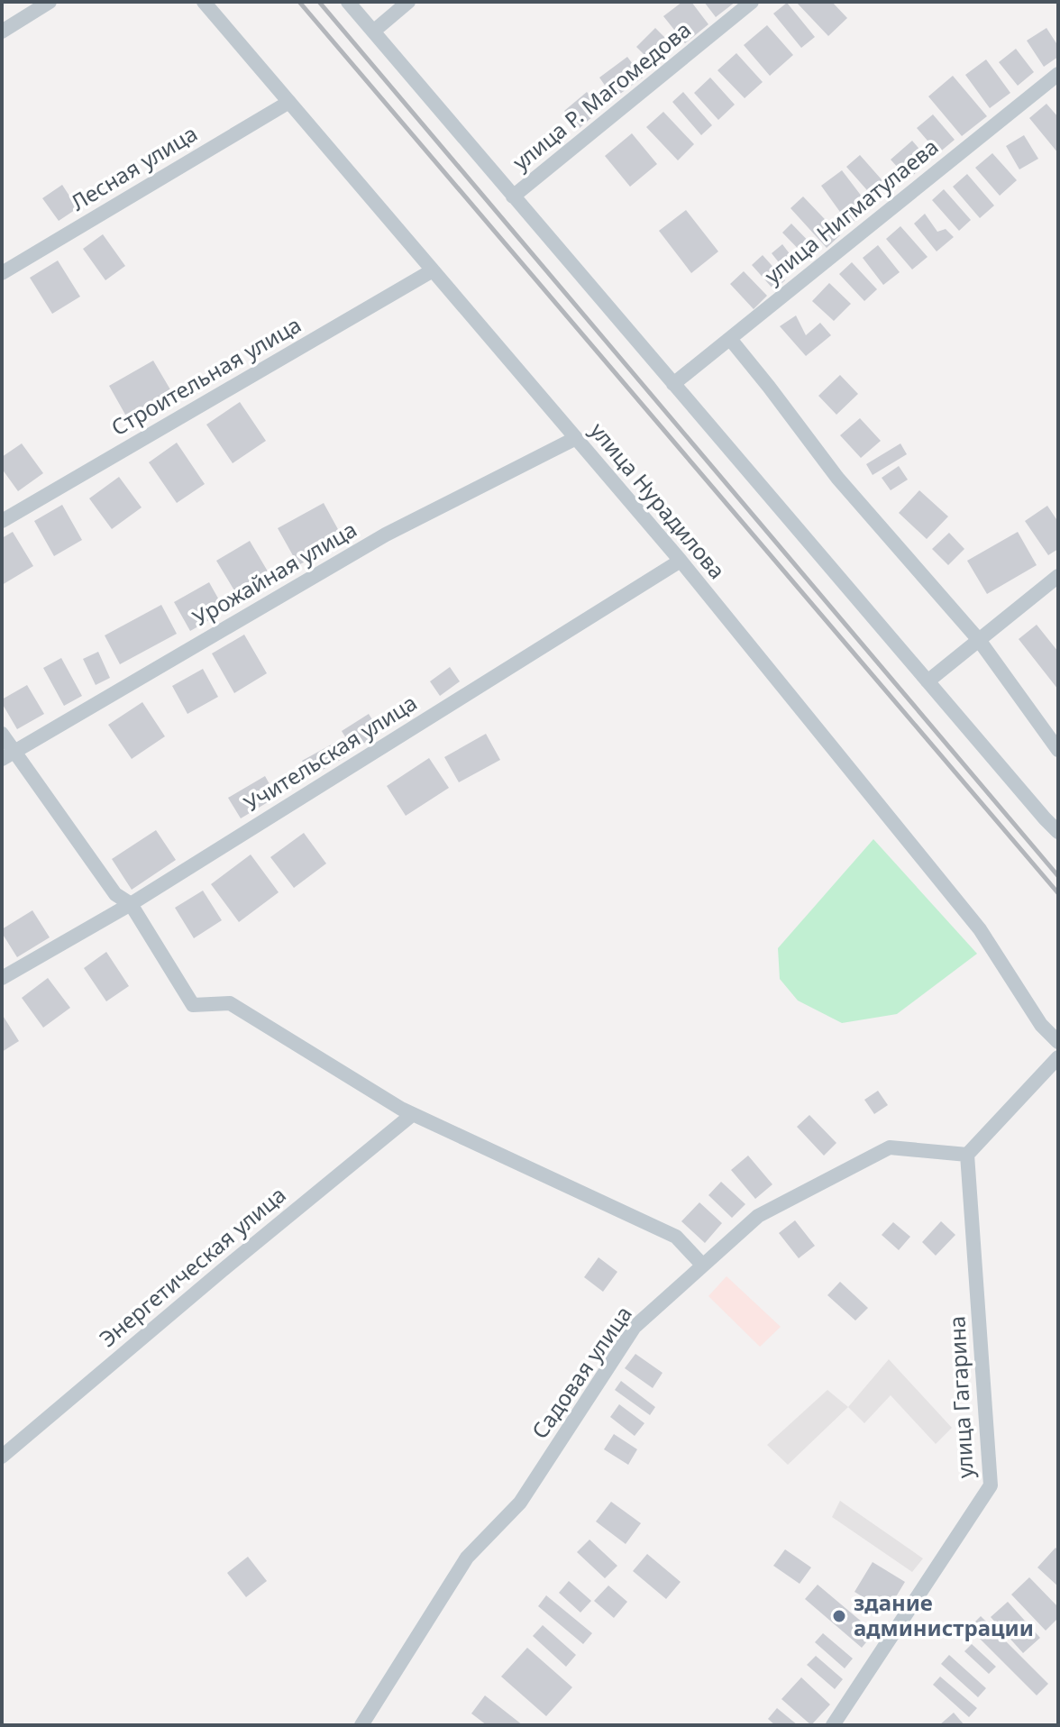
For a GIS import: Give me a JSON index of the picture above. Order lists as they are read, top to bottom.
{
  "streets": {
    "street": [
      "улица Р. Магомедова",
      "Лесная улица",
      "улица Нигматулаева",
      "Строительная улица",
      "улица Нурадилова",
      "Урожайная улица",
      "Учительская улица",
      "Энергетическая улица",
      "Садовая улица",
      "улица Гагарина"
    ]
  },
  "crossings": [
    ["Лесная улица", "улица Нурадилова"],
    ["Строительная улица", "улица Нурадилова"],
    ["улица Нурадилова", "Урожайная улица"],
    ["улица Нурадилова", "Учительская улица"],
    ["Садовая улица", "улица Гагарина"]
  ],
  "places": ["здание администрации"]
}
